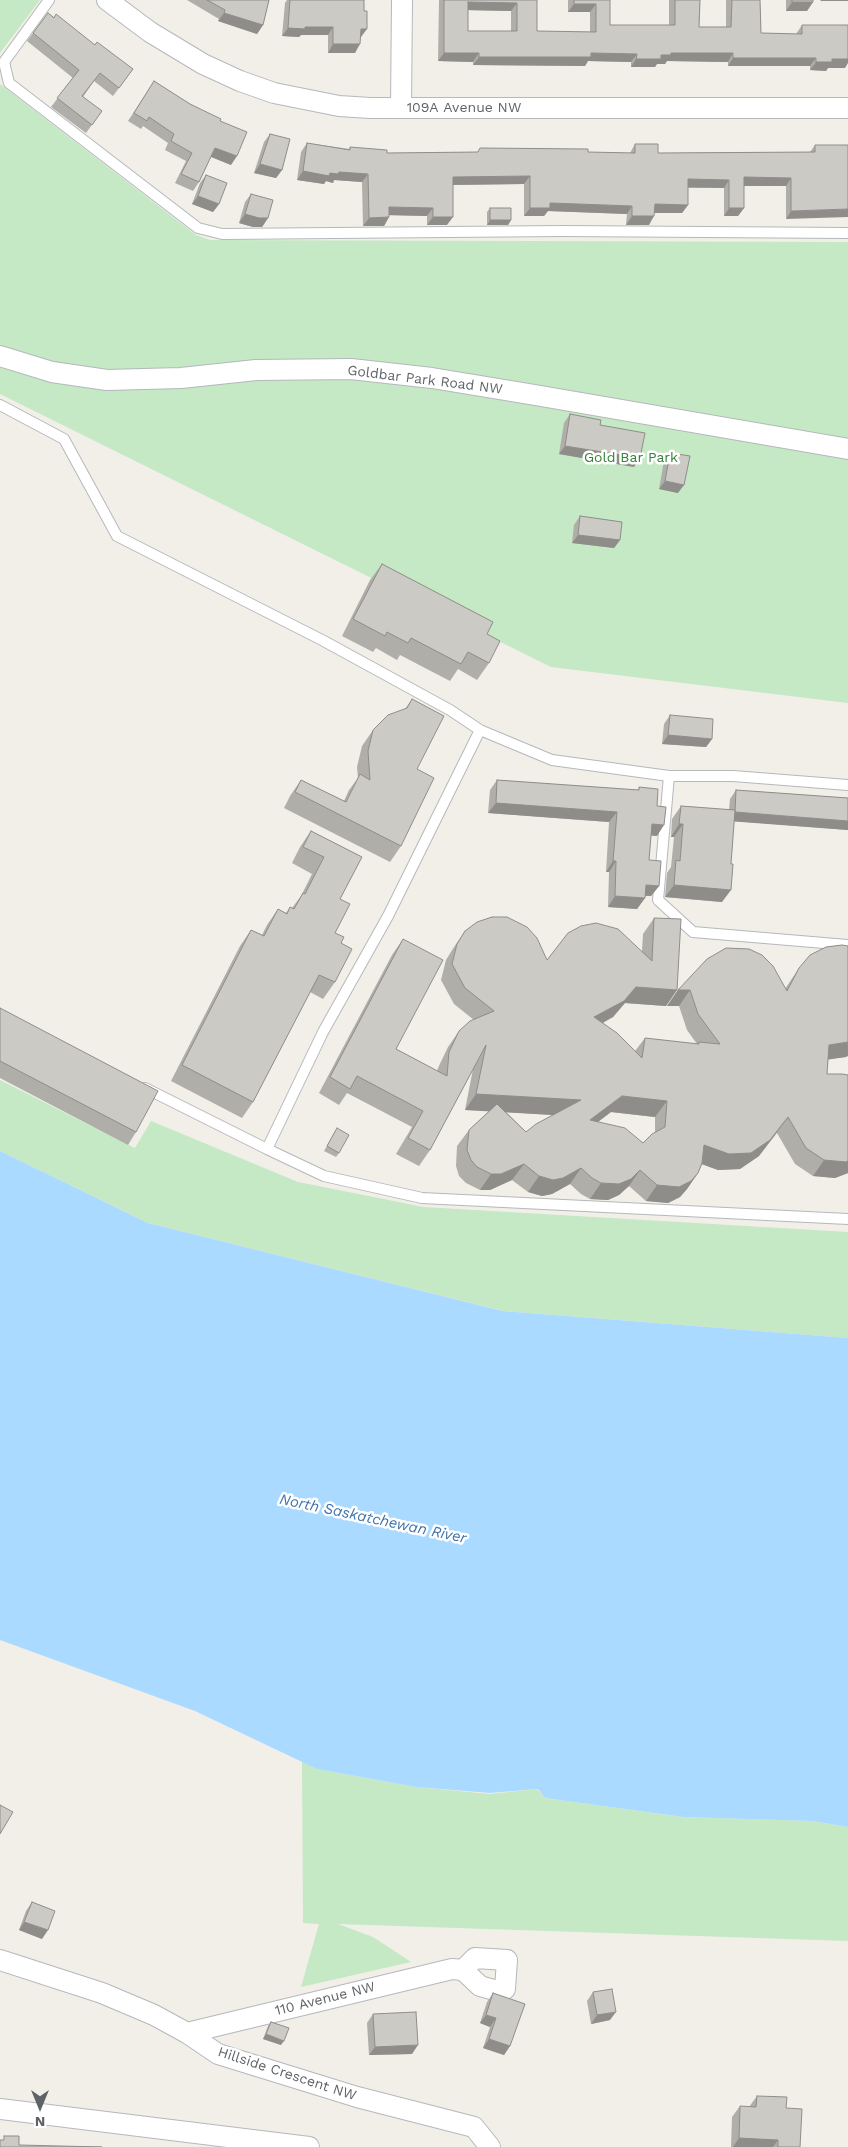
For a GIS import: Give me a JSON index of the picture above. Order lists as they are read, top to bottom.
{
  "streets": {
    "street": [
      "109A Avenue NW",
      "Goldbar Park Road NW",
      "110 Avenue NW",
      "Hillside Crescent NW"
    ]
  },
  "crossings": [
    ["110 Avenue NW", "Hillside Crescent NW"]
  ],
  "water": ["North Saskatchewan River"],
  "parks": ["Gold Bar Park"],
  "north": "bottom"
}
